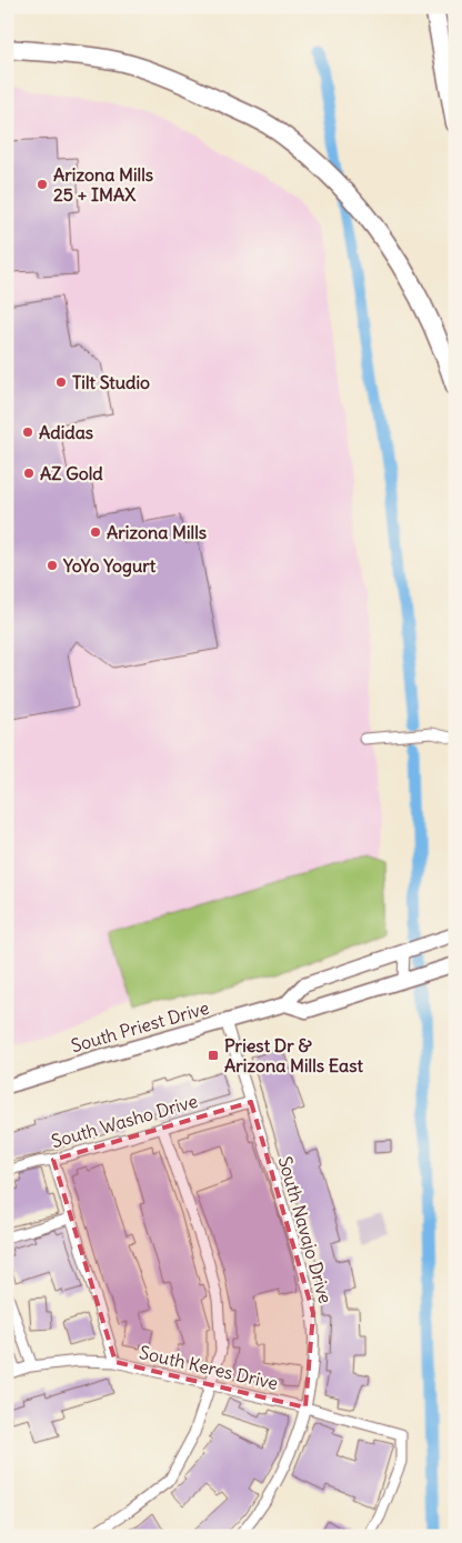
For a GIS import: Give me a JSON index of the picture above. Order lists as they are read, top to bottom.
{
  "streets": {
    "main road": ["South Priest Drive"],
    "street": ["South Washo Drive", "South Navajo Drive", "South Keres Drive"]
  },
  "crossings": [
    ["South Priest Drive", "South Navajo Drive"],
    ["South Washo Drive", "South Navajo Drive"],
    ["South Navajo Drive", "South Keres Drive"]
  ],
  "places": {
    "other": [
      "Arizona Mills 25 + IMAX",
      "Tilt Studio",
      "Adidas",
      "AZ Gold",
      "Arizona Mills",
      "YoYo Yogurt"
    ],
    "transit": ["Priest Dr & Arizona Mills East"]
  }
}
